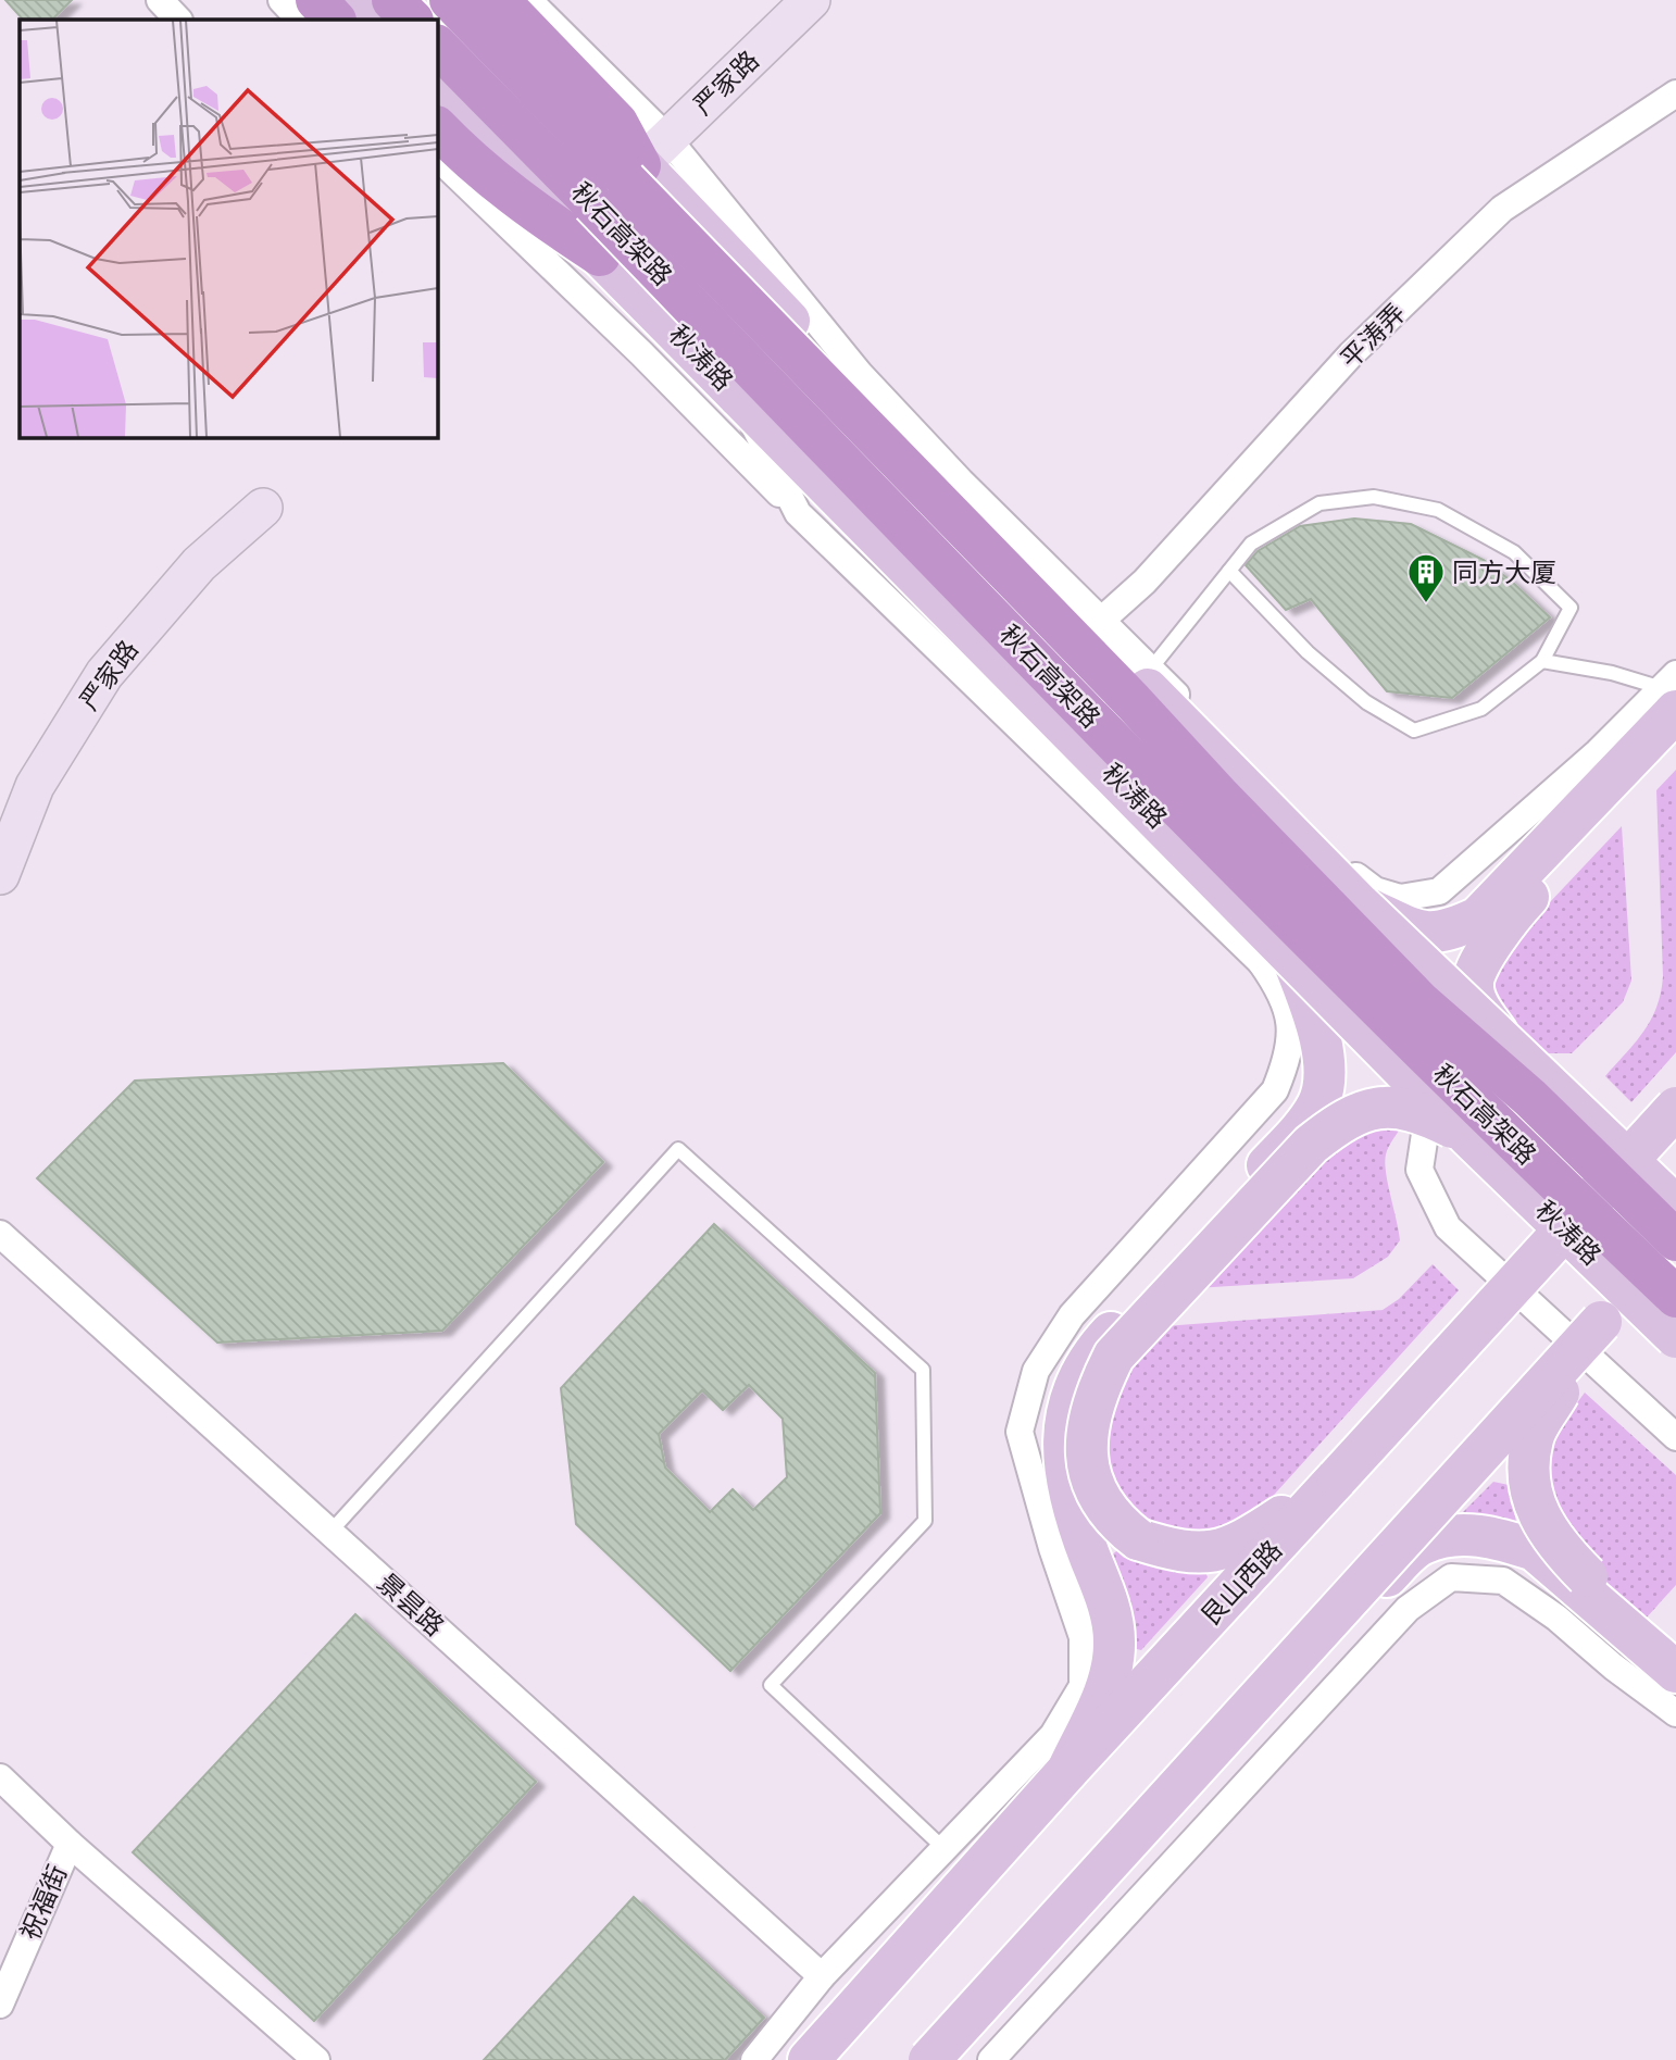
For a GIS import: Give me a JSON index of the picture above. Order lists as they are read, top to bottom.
{
  "streets": {
    "highway": ["秋石高架路"],
    "main road": ["秋涛路", "艮山西路"],
    "street": [
      "严家路",
      "平涛弄",
      "景昙路",
      "祝福街"
    ]
  },
  "places": {
    "building": ["同方大厦"]
  }
}
